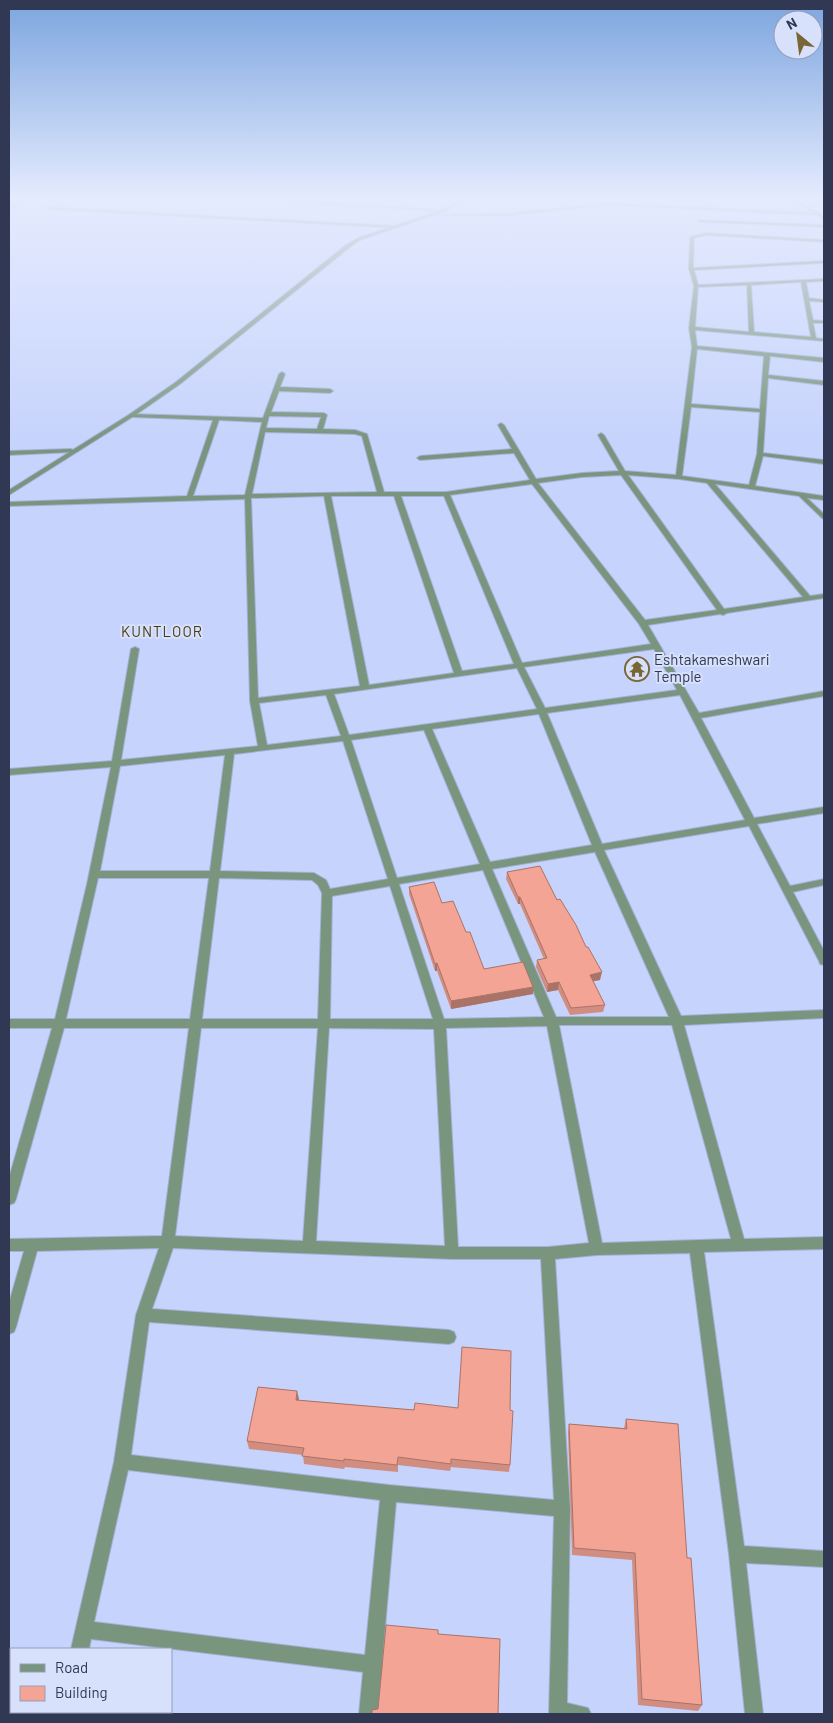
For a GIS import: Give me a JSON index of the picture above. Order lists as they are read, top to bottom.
{
  "districts": ["KUNTLOOR"],
  "places": {
    "temple": ["Eshtakameshwari Temple"]
  },
  "legend": ["Road", "Building"],
  "north": "top left"
}
